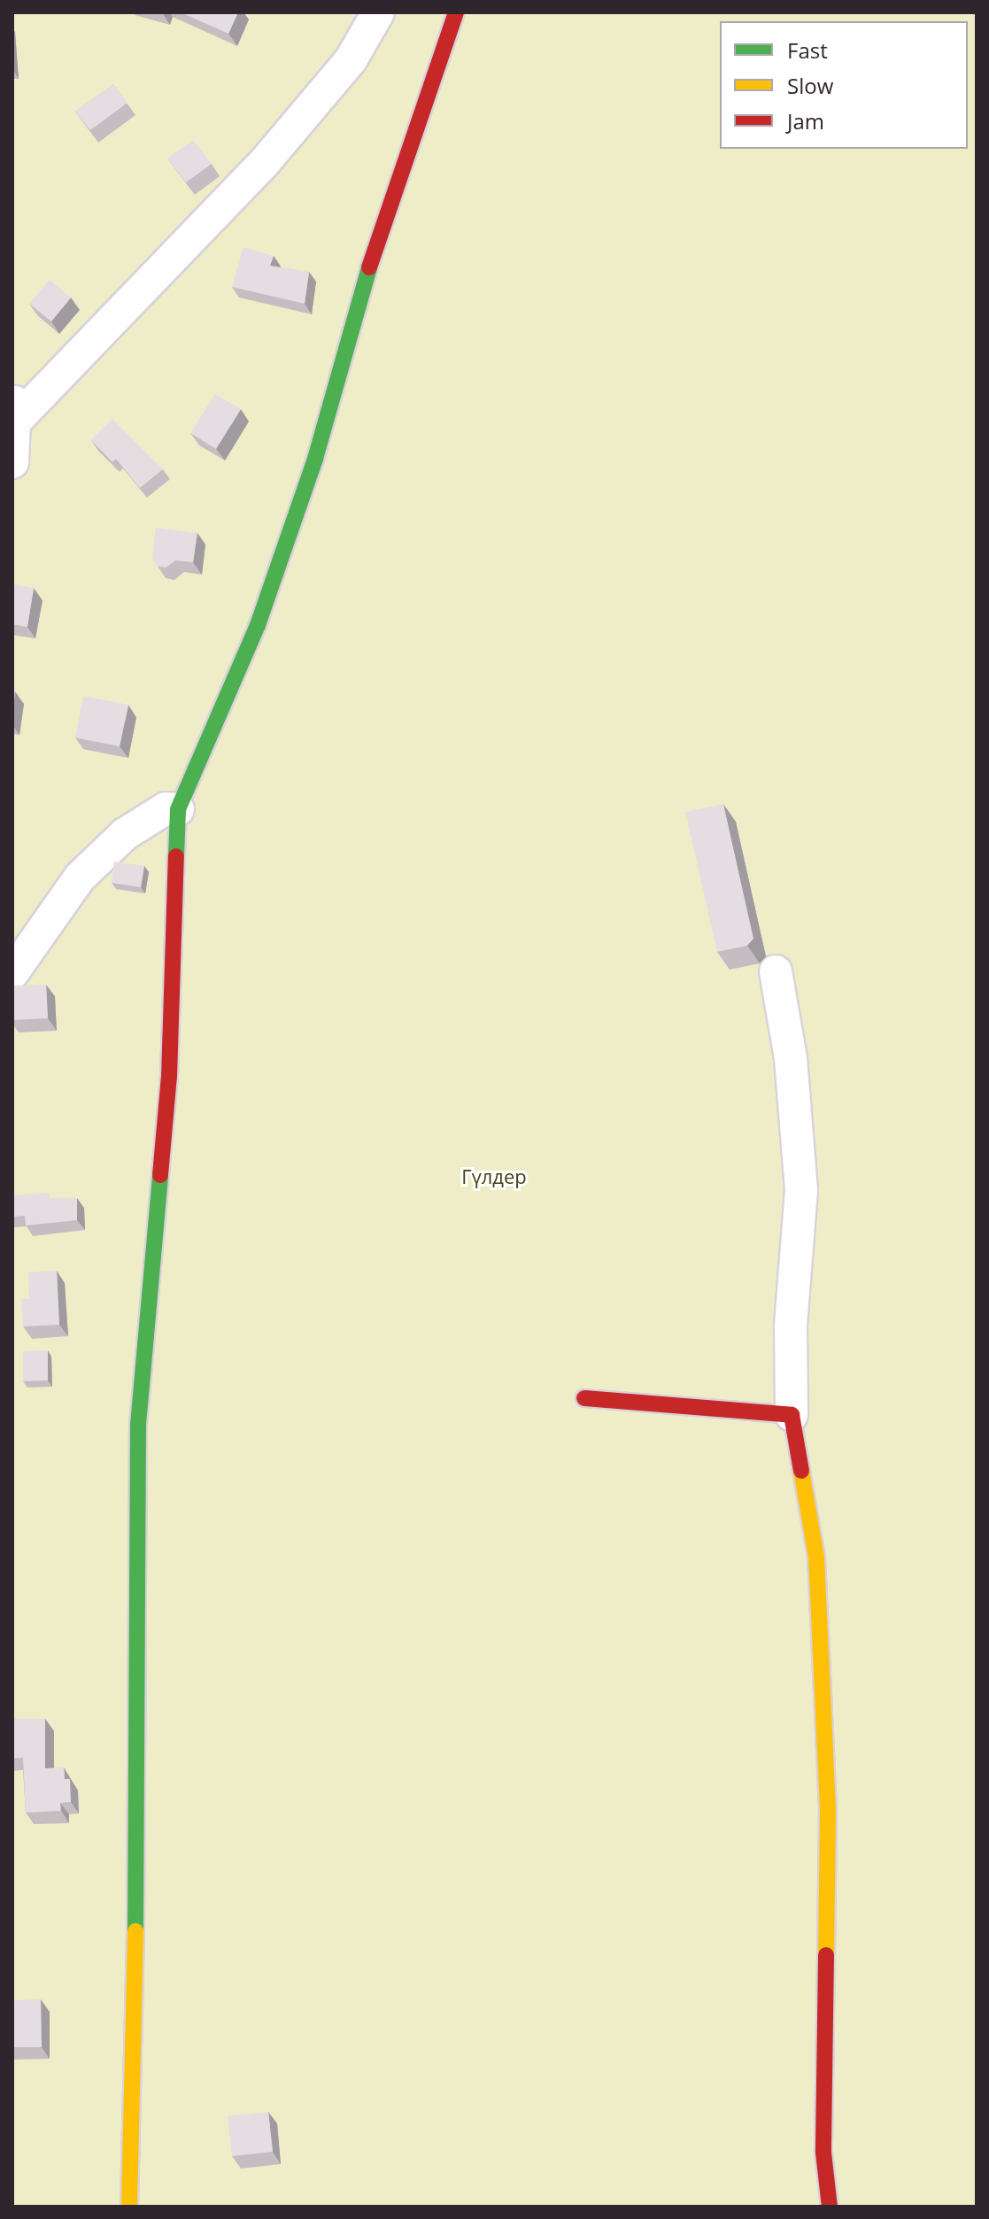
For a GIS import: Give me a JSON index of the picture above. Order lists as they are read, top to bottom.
{
  "parks": ["Гүлдер"],
  "legend": ["Fast", "Slow", "Jam"]
}
